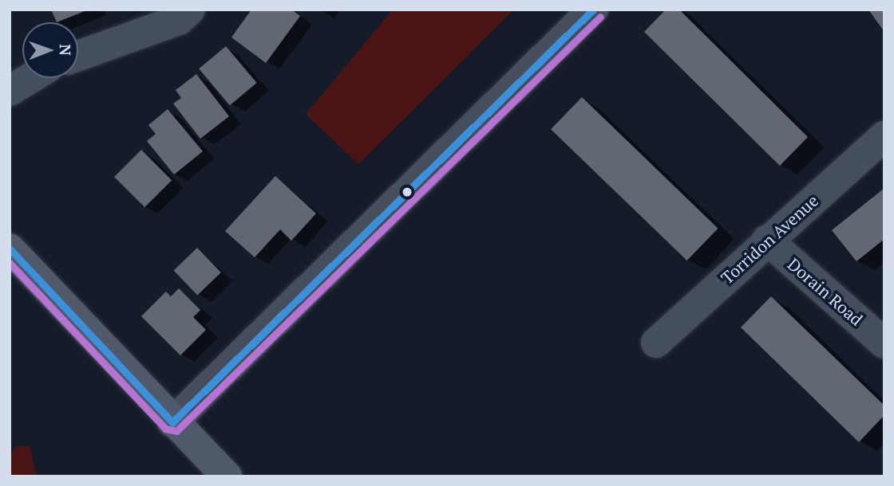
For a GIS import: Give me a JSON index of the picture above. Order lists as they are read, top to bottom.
{
  "streets": {
    "street": ["Torridon Avenue", "Dorain Road"]
  },
  "crossings": [
    ["Torridon Avenue", "Dorain Road"]
  ],
  "north": "right"
}
